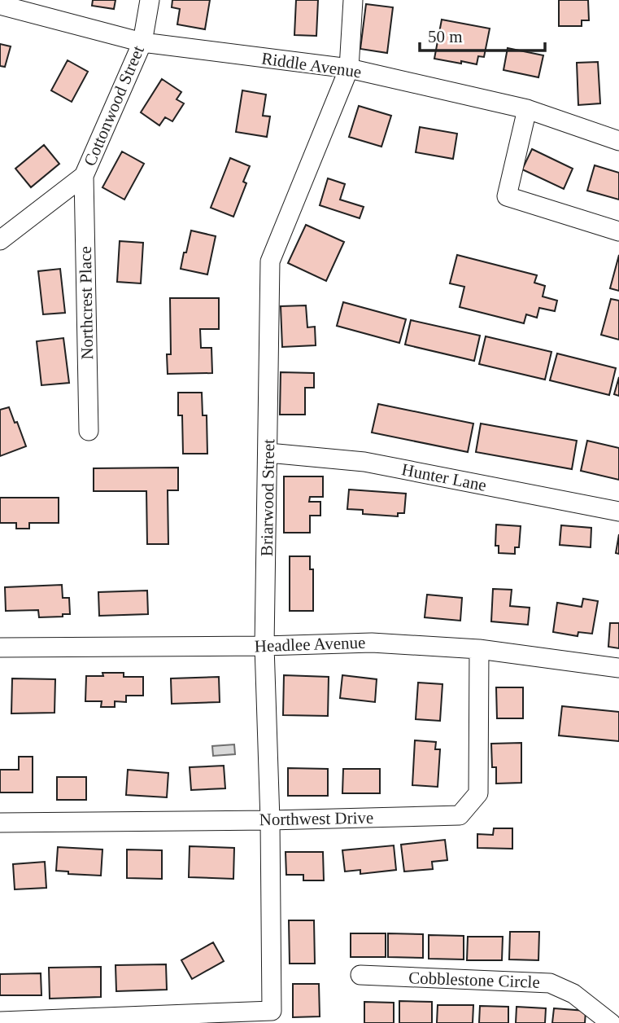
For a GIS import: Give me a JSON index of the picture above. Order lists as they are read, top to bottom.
{
  "streets": {
    "street": [
      "Riddle Avenue",
      "Cottonwood Street",
      "Northcrest Place",
      "Hunter Lane",
      "Briarwood Street",
      "Headlee Avenue",
      "Northwest Drive",
      "Cobblestone Circle"
    ]
  },
  "crossings": [
    ["Riddle Avenue", "Cottonwood Street"],
    ["Riddle Avenue", "Briarwood Street"],
    ["Cottonwood Street", "Northcrest Place"],
    ["Hunter Lane", "Briarwood Street"],
    ["Briarwood Street", "Headlee Avenue"],
    ["Briarwood Street", "Northwest Drive"],
    ["Headlee Avenue", "Northwest Drive"]
  ],
  "scale_bar": "50 m"
}
